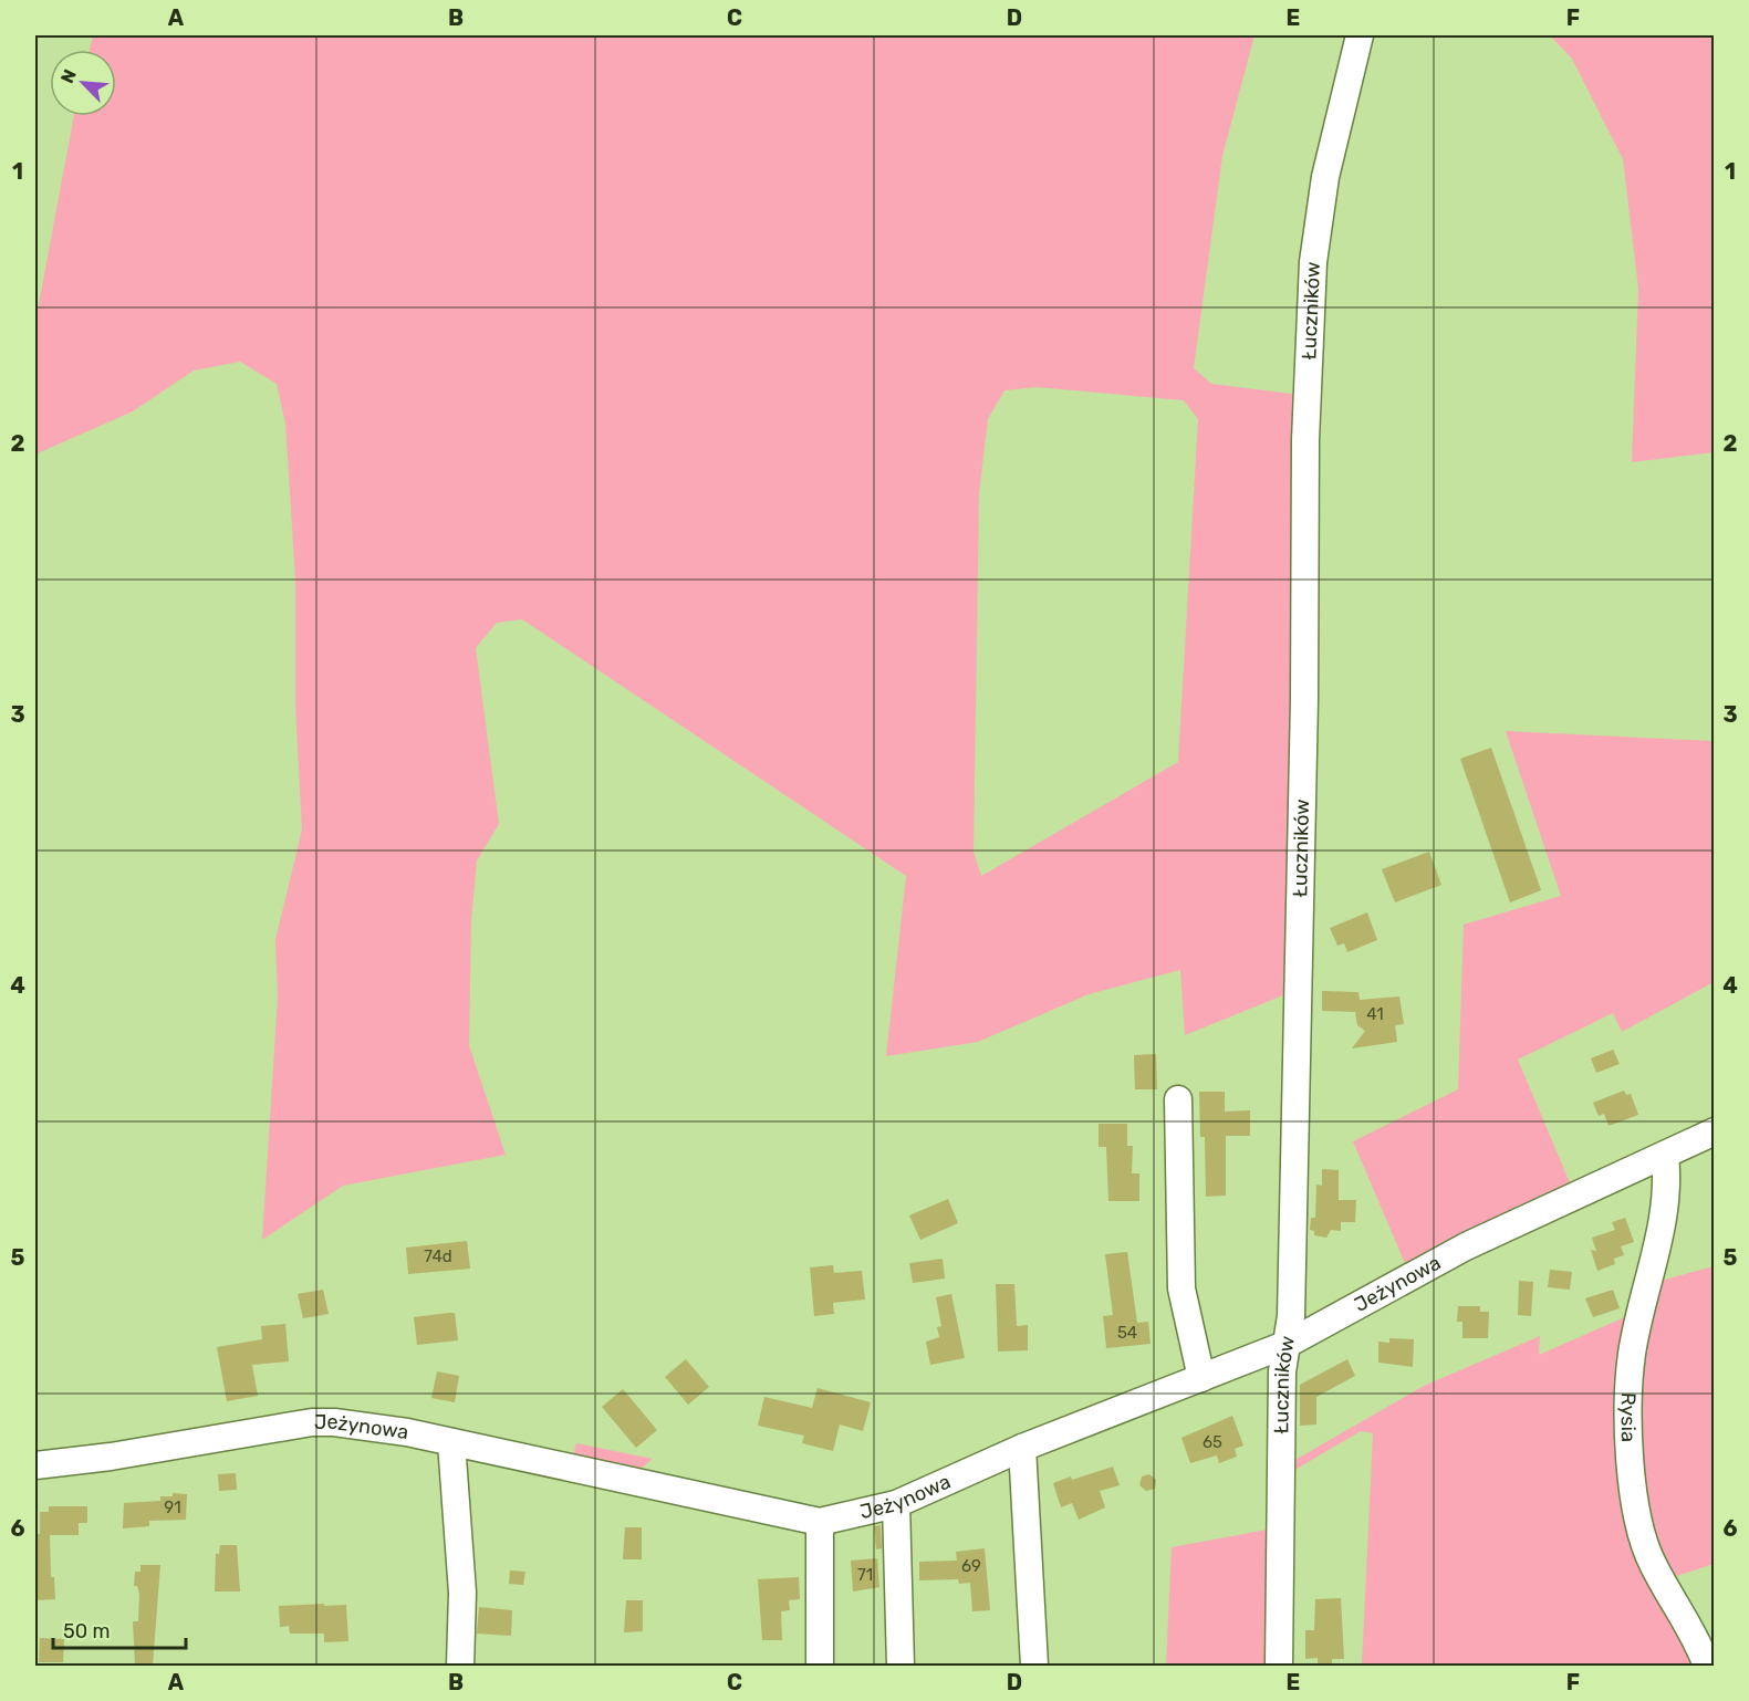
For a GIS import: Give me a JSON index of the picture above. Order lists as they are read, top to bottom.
{
  "streets": {
    "street": ["Łuczników", "Jeżynowa", "Rysia"]
  },
  "crossings": [
    ["Łuczników", "Jeżynowa"],
    ["Jeżynowa", "Rysia"]
  ],
  "house_numbers": [
    "41",
    "74d",
    "54",
    "65",
    "91",
    "69",
    "71"
  ],
  "scale_bar": "50 m",
  "north": "top left",
  "grid": {
    "columns": [
      "A",
      "B",
      "C",
      "D",
      "E",
      "F"
    ],
    "rows": [
      "1",
      "2",
      "3",
      "4",
      "5",
      "6"
    ]
  }
}
